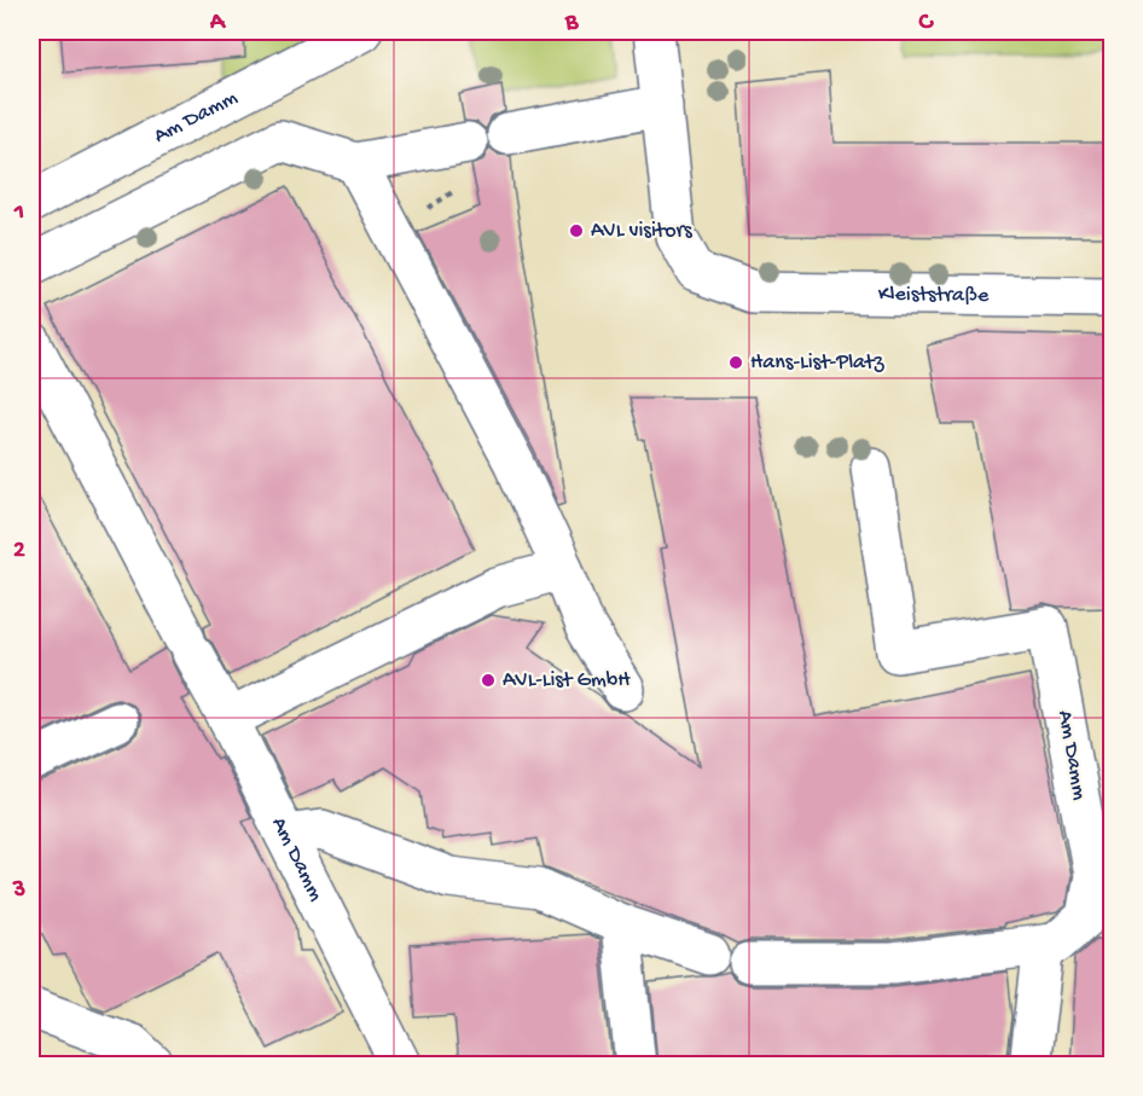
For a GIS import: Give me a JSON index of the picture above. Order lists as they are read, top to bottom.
{
  "streets": {
    "street": ["Am Damm", "Kleiststraße"]
  },
  "places": ["AVL visitors", "Hans-List-Platz", "AVL-List GmbH"],
  "grid": {
    "columns": ["A", "B", "C"],
    "rows": ["1", "2", "3"]
  }
}
